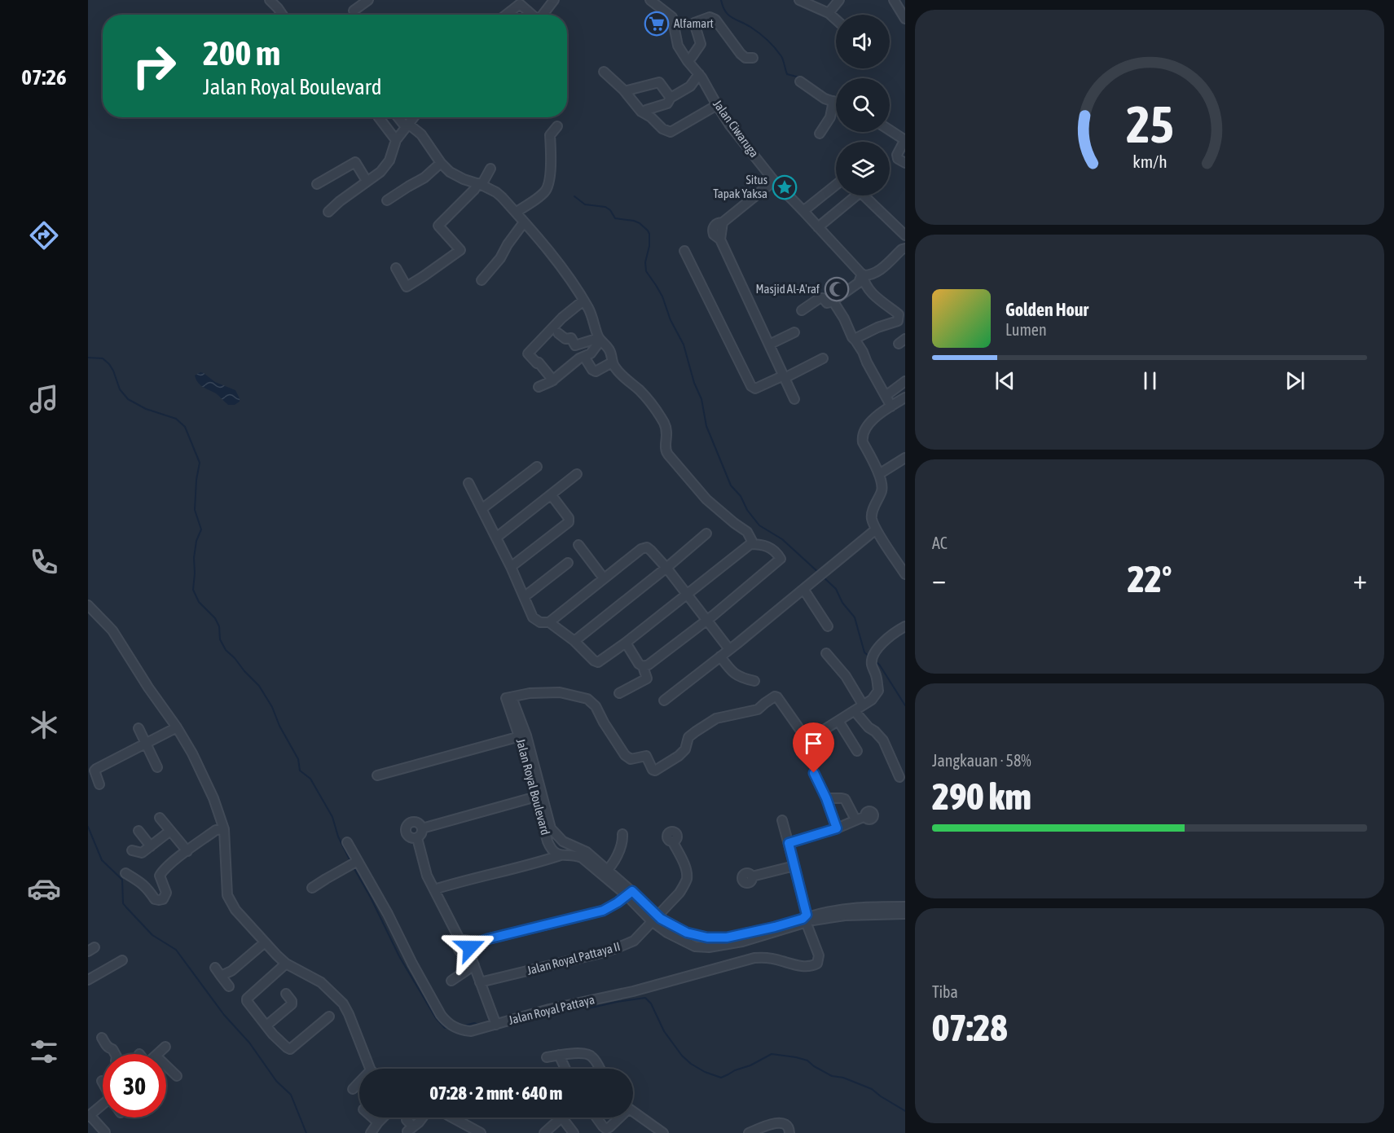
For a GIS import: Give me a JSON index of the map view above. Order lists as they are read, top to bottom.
{
  "streets": {
    "street": [
      "Jalan Ciwaruga",
      "Jalan Royal Boulevard",
      "Jalan Royal Pattaya II",
      "Jalan Royal Pattaya"
    ]
  },
  "crossings": [
    ["Jalan Royal Boulevard", "Jalan Royal Pattaya II"],
    ["Jalan Royal Boulevard", "Jalan Royal Pattaya"]
  ],
  "places": {
    "supermarket": ["Alfamart"],
    "place": ["Situs Tapak Yaksa"],
    "mosque": ["Masjid Al-A'raf"]
  },
  "page": {
    "tabs": "07:26",
    "turn": ["200 m", "Jalan Royal Boulevard"],
    "song": ["Golden Hour", "Lumen"],
    "tile": [
      "AC",
      ["Jangkauan · 58%", "290 km"],
      ["Tiba", "07:28"]
    ],
    "heat": ["−", "22°", "+"],
    "limit": "30",
    "trip": "07:28 · 2 mnt · 640 m",
    "gauge": ["25", "km/h"]
  }
}
